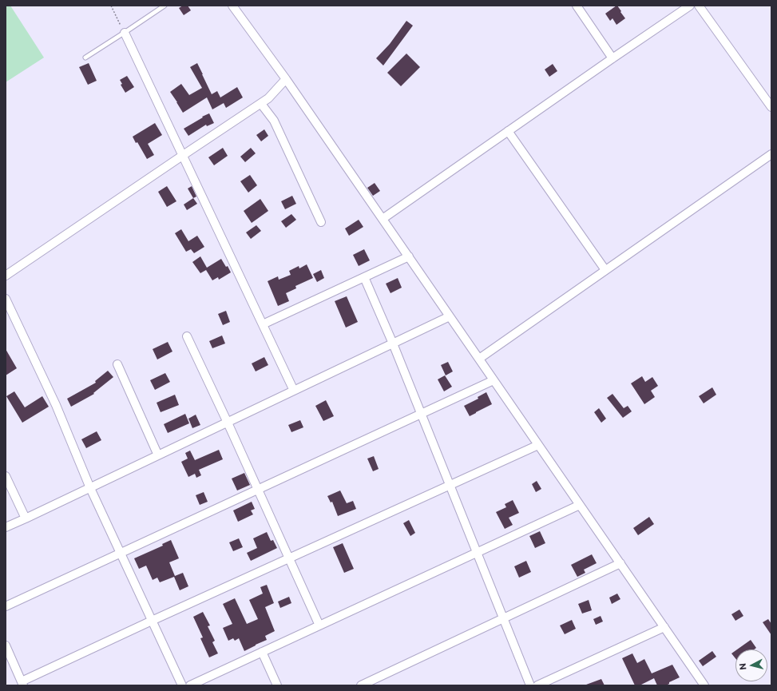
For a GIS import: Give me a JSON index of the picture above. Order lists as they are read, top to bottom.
{
  "north": "left"
}
